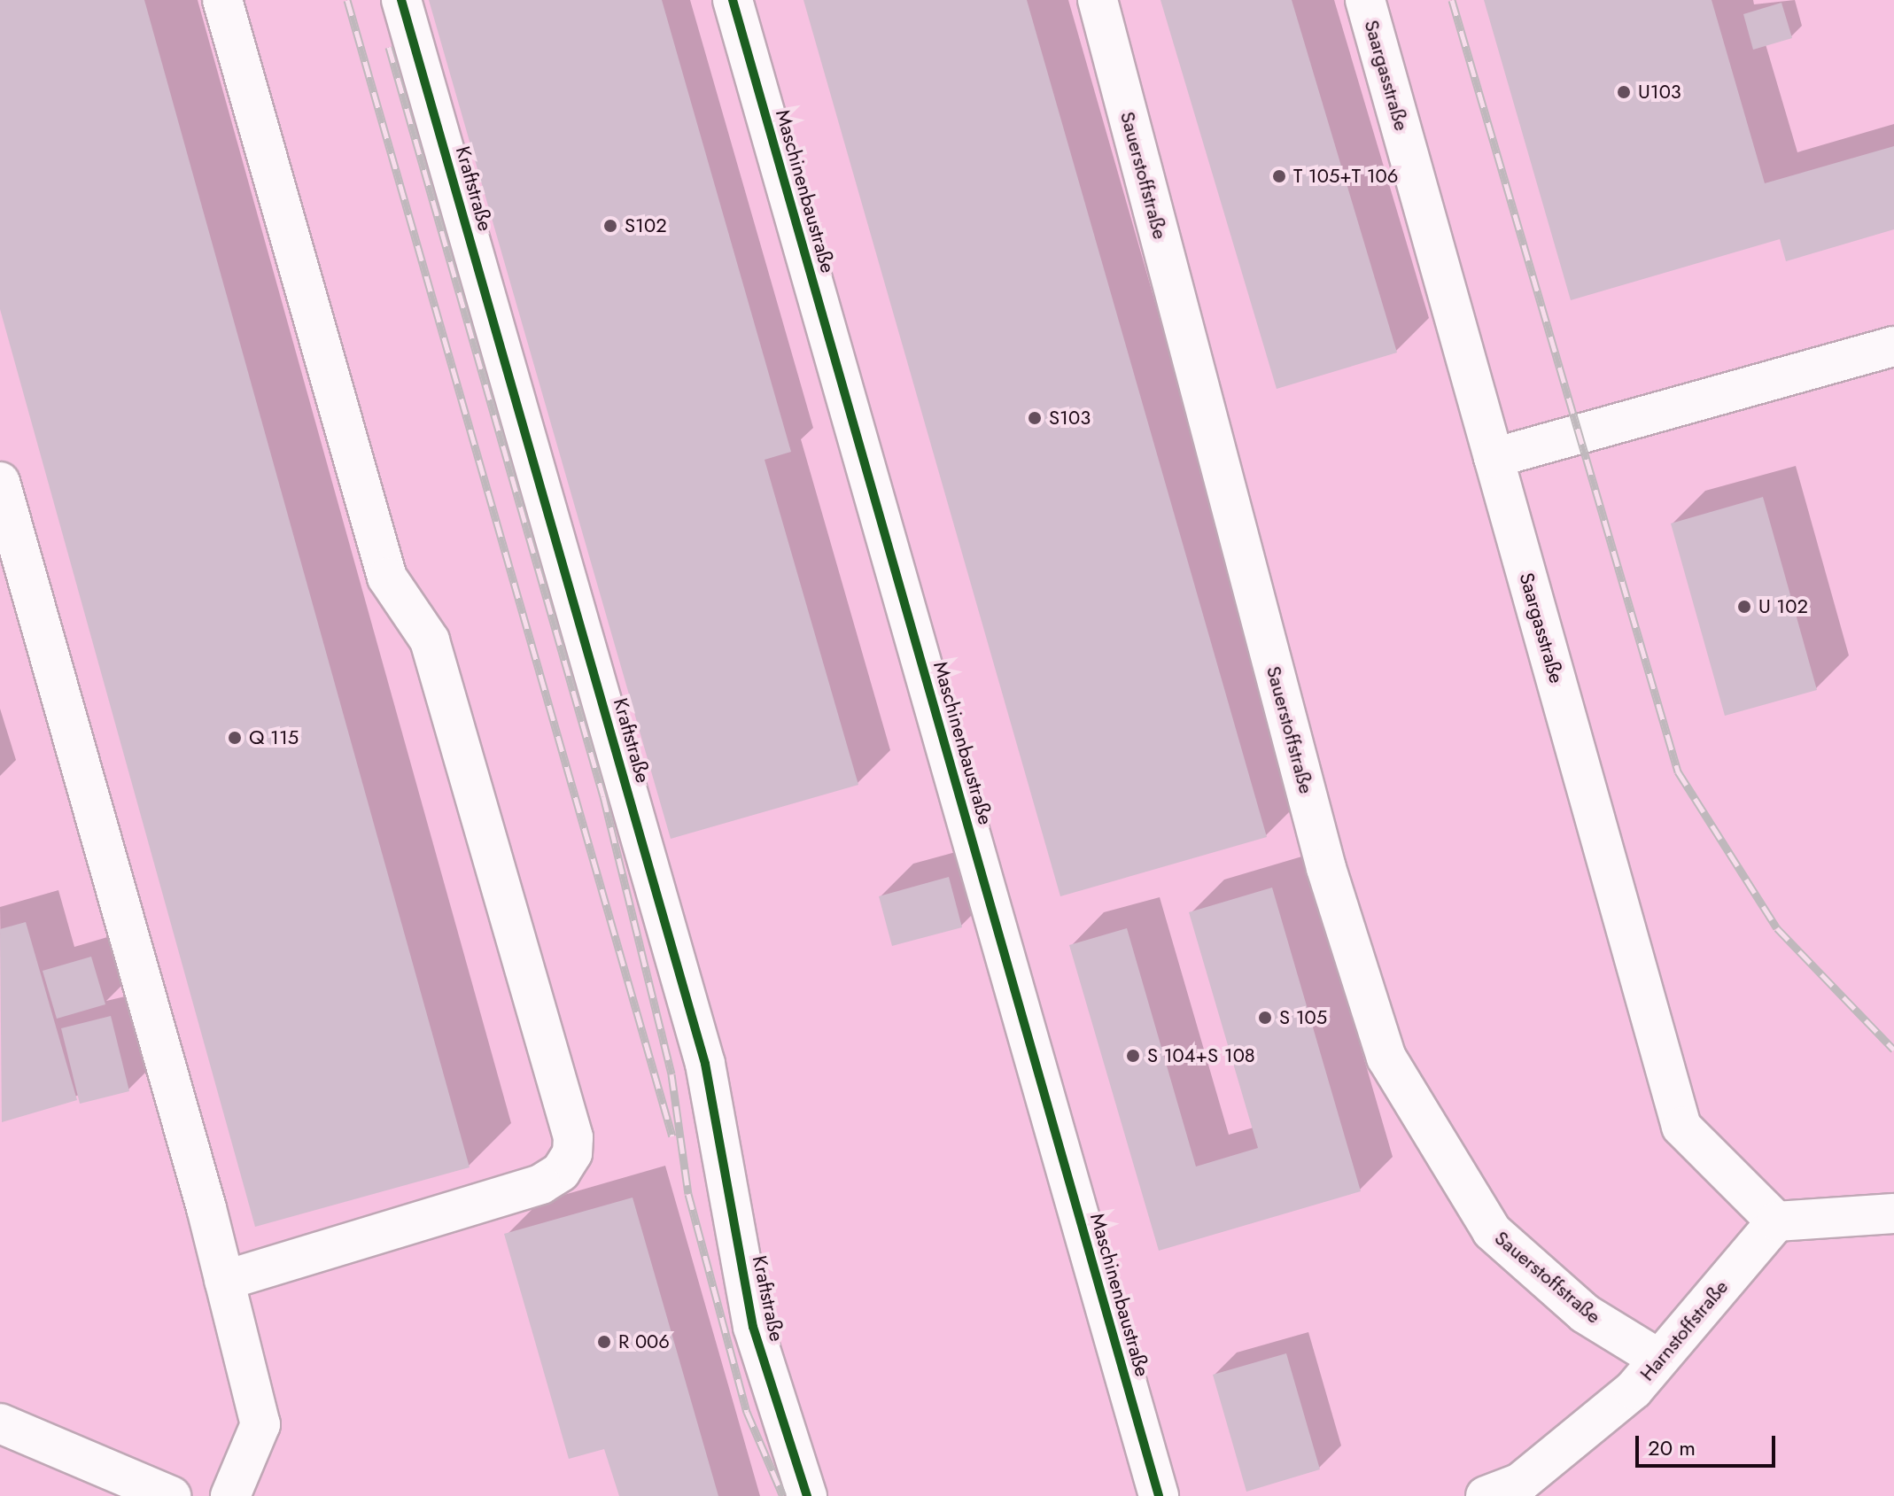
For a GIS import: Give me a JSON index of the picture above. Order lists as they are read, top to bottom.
{
  "streets": {
    "street": [
      "Saargasstraße",
      "Sauerstoffstraße",
      "Kraftstraße",
      "Maschinenbaustraße",
      "Harnstoffstraße"
    ]
  },
  "crossings": [
    ["Saargasstraße", "Harnstoffstraße"],
    ["Sauerstoffstraße", "Harnstoffstraße"]
  ],
  "places": [
    "U103",
    "T 105+T 106",
    "S102",
    "S103",
    "U 102",
    "Q 115",
    "S 105",
    "S 104+S 108",
    "R 006"
  ],
  "scale_bar": "20 m"
}
